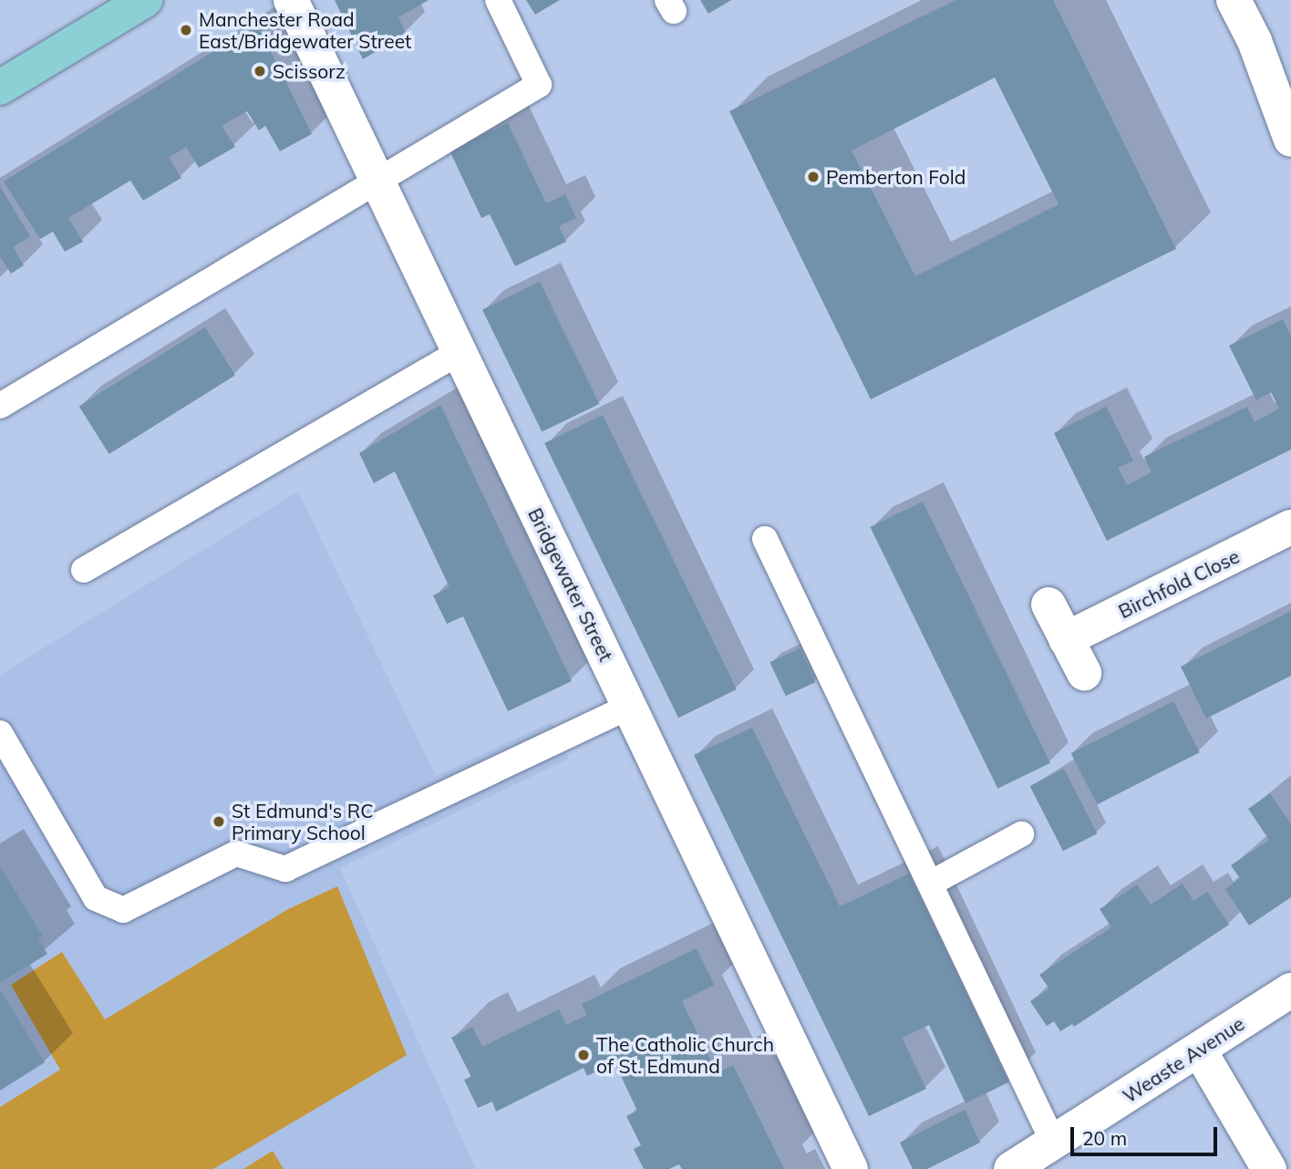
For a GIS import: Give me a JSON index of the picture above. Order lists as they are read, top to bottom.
{
  "streets": {
    "street": ["Birchfold Close", "Bridgewater Street", "Weaste Avenue"]
  },
  "places": [
    "Manchester Road East/Bridgewater Street",
    "Scissorz",
    "Pemberton Fold",
    "St Edmund's RC Primary School",
    "The Catholic Church of St. Edmund"
  ],
  "scale_bar": "20 m"
}
